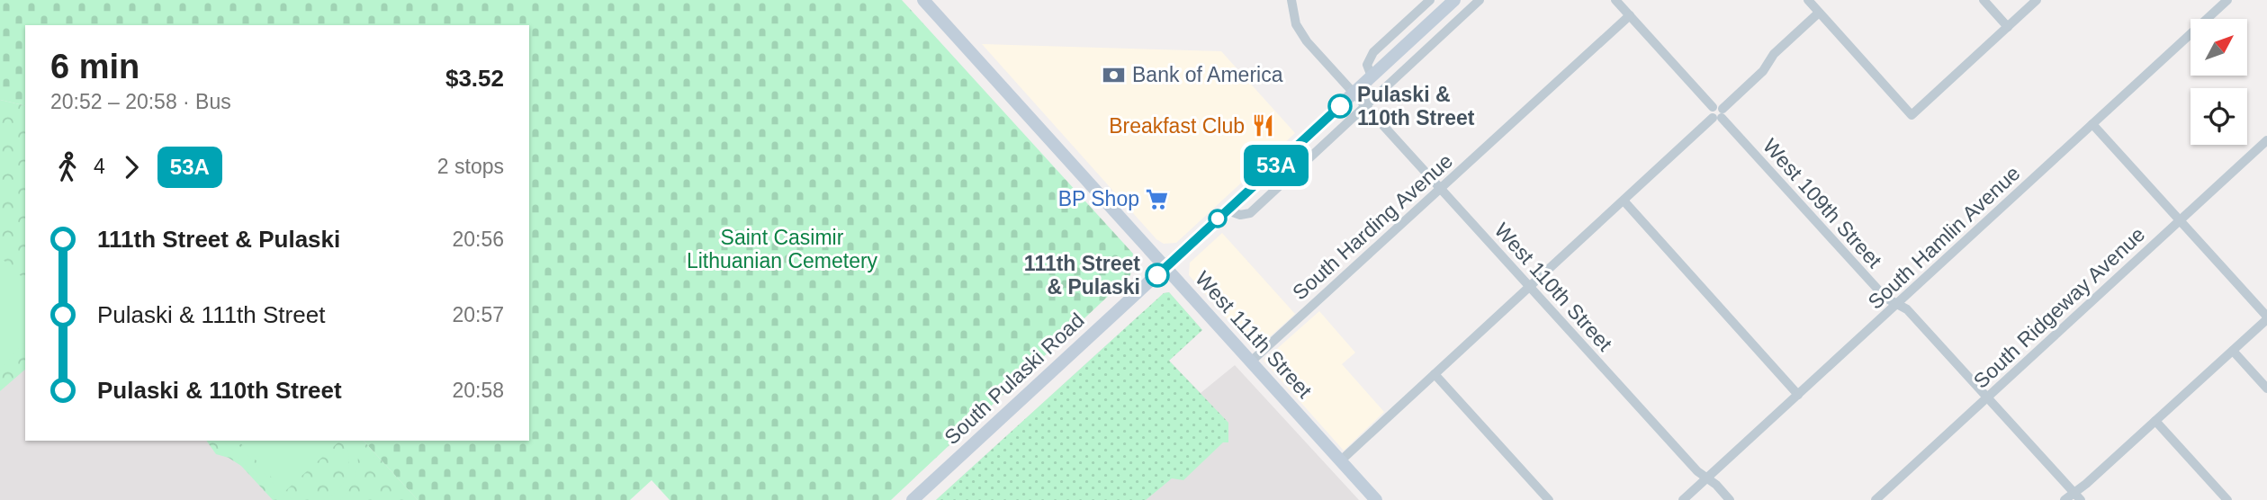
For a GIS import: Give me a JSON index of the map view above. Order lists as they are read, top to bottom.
{
  "streets": {
    "main road": ["West 111th Street", "South Pulaski Road"],
    "street": [
      "West 109th Street",
      "South Harding Avenue",
      "South Hamlin Avenue",
      "West 110th Street",
      "South Ridgeway Avenue"
    ]
  },
  "crossings": [
    ["West 109th Street", "South Harding Avenue"],
    ["West 109th Street", "South Hamlin Avenue"],
    ["West 109th Street", "South Ridgeway Avenue"],
    ["South Harding Avenue", "West 110th Street"],
    ["South Harding Avenue", "West 111th Street"],
    ["South Hamlin Avenue", "West 110th Street"],
    ["West 110th Street", "South Pulaski Road"],
    ["West 111th Street", "South Pulaski Road"]
  ],
  "parks": ["Saint Casimir Lithuanian Cemetery"],
  "places": {
    "bank": ["Bank of America"],
    "other": ["Pulaski & 110th Street", "111th Street & Pulaski"],
    "restaurant": ["Breakfast Club"],
    "supermarket": ["BP Shop"]
  },
  "lines": ["bus line 53A"],
  "north": "top right",
  "page": {
    "on_map": "53A",
    "heading": ["6 min", "20:52 – 20:58 · Bus", "$3.52"],
    "legs": ["4", "53A", "2 stops"],
    "list": [
      {
        "name": "111th Street & Pulaski",
        "value": "20:56"
      },
      {
        "name": "Pulaski & 111th Street",
        "value": "20:57"
      },
      {
        "name": "Pulaski & 110th Street",
        "value": "20:58"
      }
    ]
  }
}
